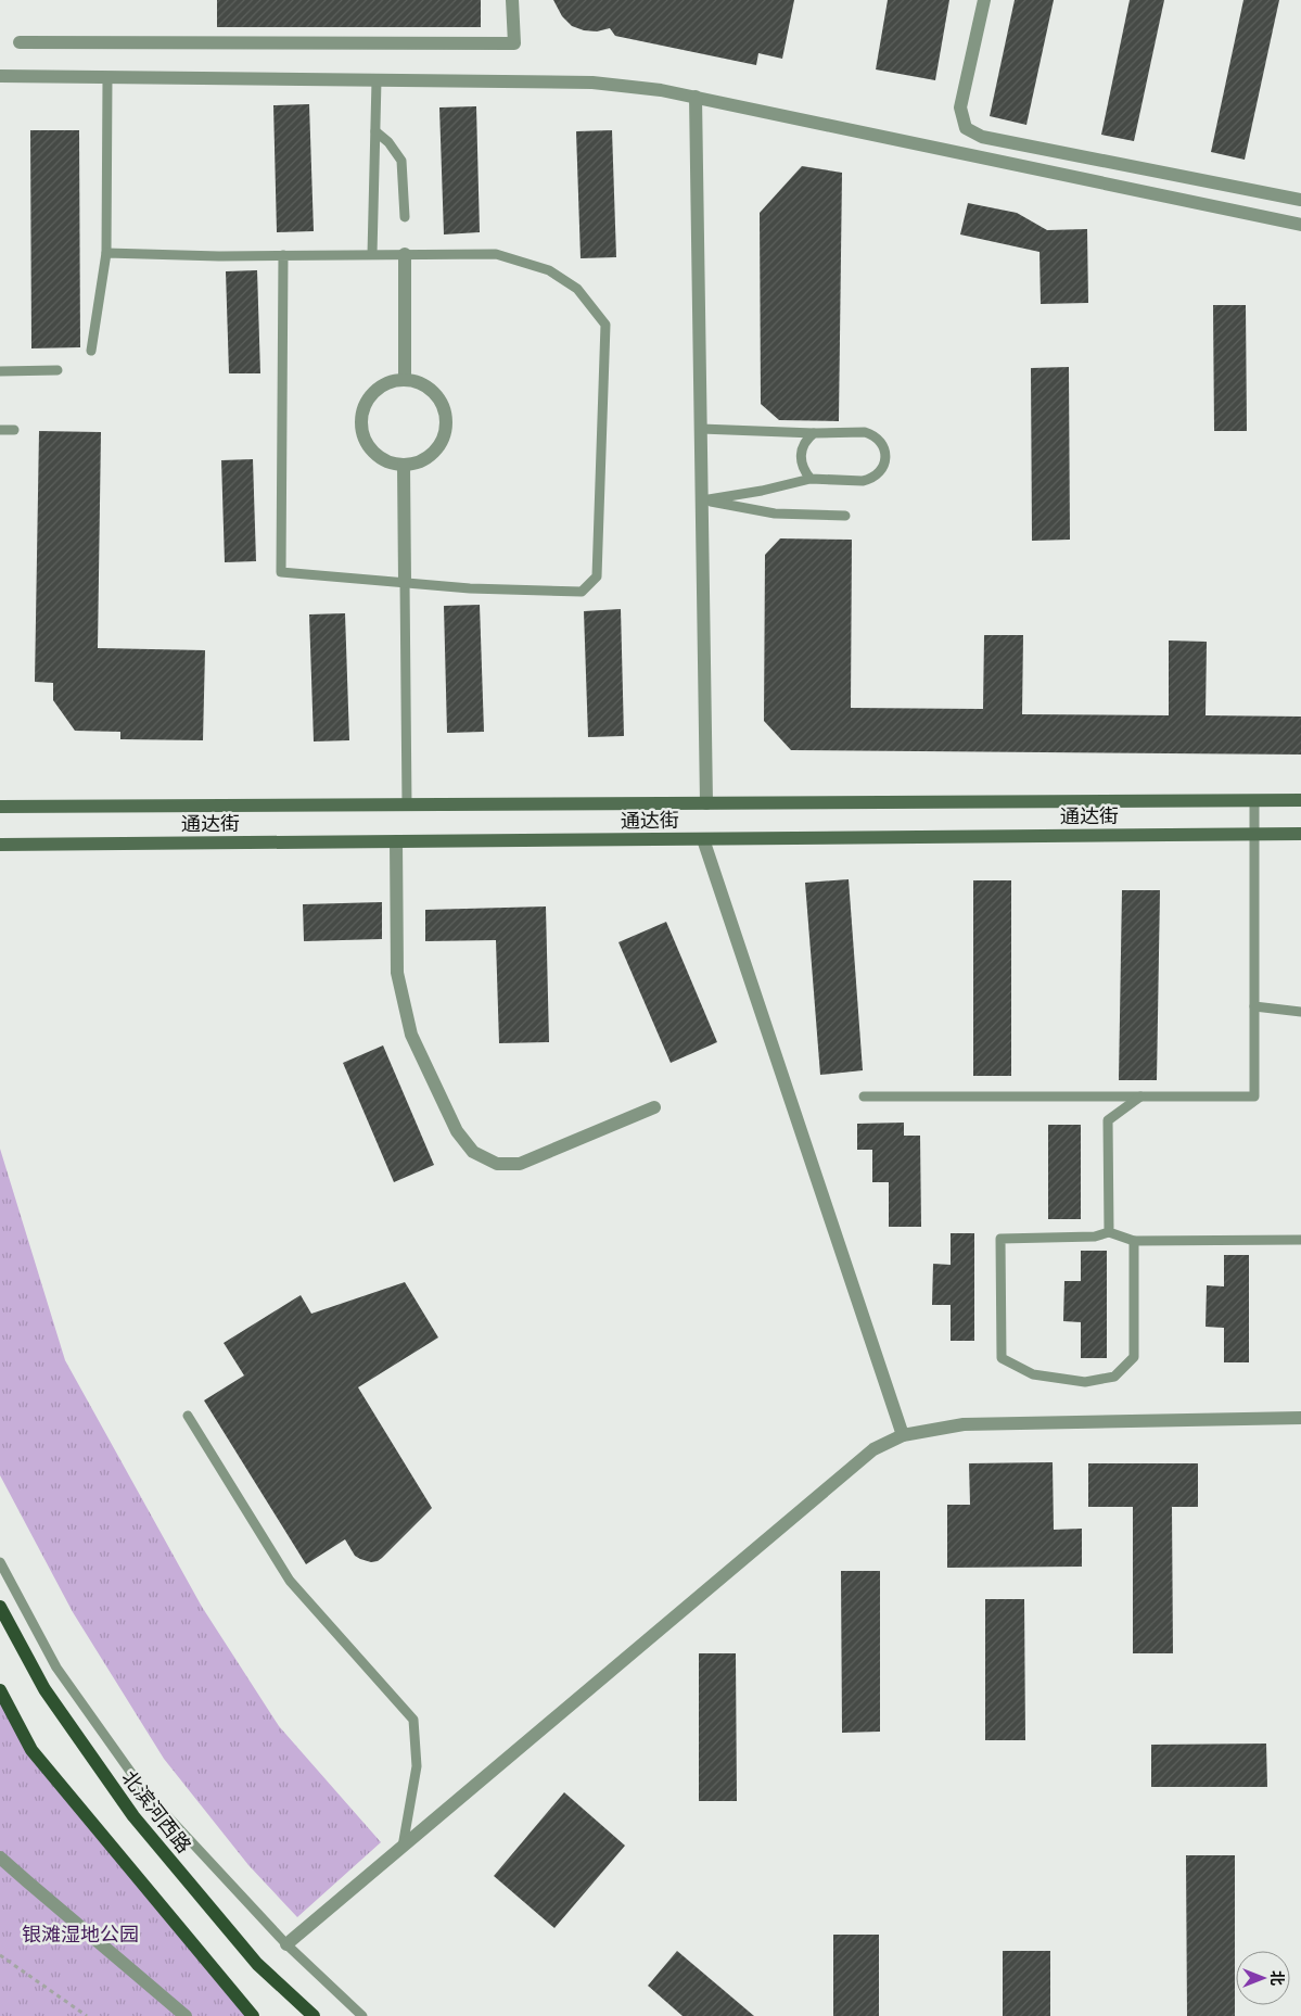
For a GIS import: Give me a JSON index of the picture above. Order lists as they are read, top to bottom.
{
  "streets": {
    "main road": ["通达街", "北滨河西路"]
  },
  "parks": ["银滩湿地公园"],
  "north": "right"
}
